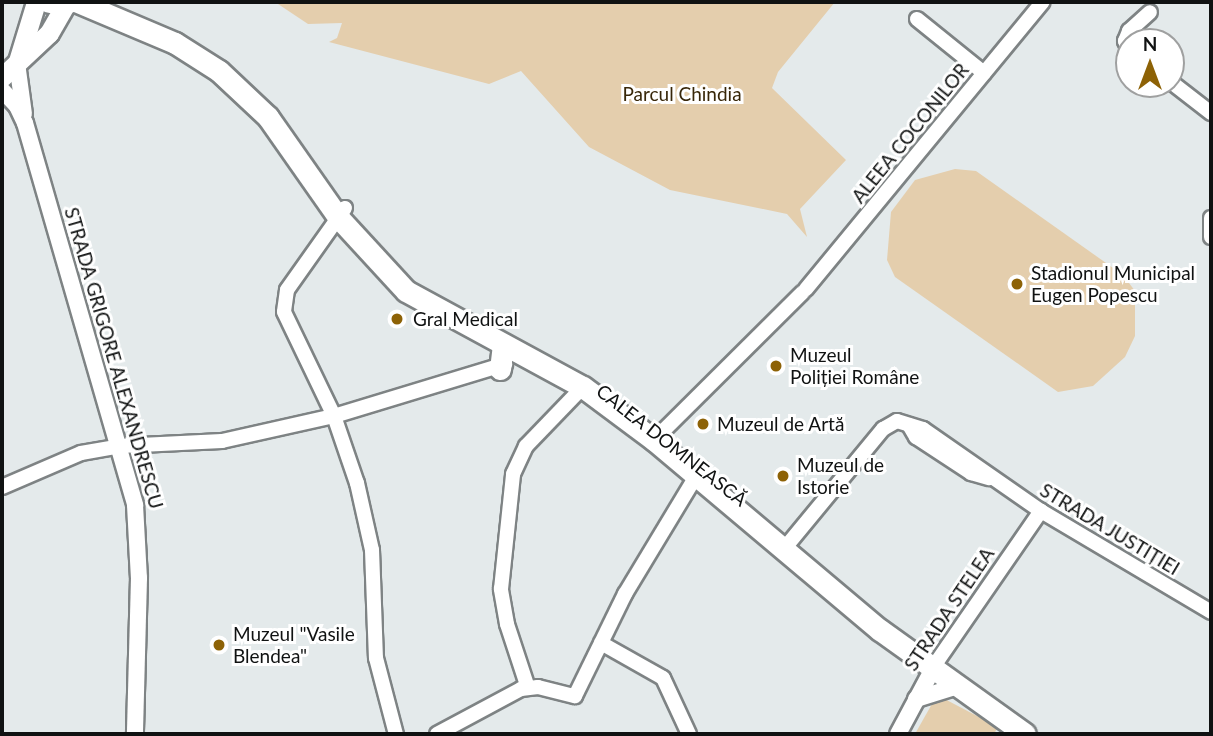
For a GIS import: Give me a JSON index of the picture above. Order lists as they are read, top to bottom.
{
  "streets": {
    "main road": ["CALEA DOMNEASCĂ"],
    "street": [
      "ALEEA COCONILOR",
      "STRADA GRIGORE ALEXANDRESCU",
      "STRADA JUSTIȚIEI",
      "STRADA STELEA"
    ]
  },
  "crossings": [
    ["ALEEA COCONILOR", "CALEA DOMNEASCĂ"],
    ["CALEA DOMNEASCĂ", "STRADA JUSTIȚIEI"],
    ["CALEA DOMNEASCĂ", "STRADA STELEA"],
    ["STRADA JUSTIȚIEI", "STRADA STELEA"]
  ],
  "parks": ["Parcul Chindia"],
  "places": [
    "Stadionul Municipal Eugen Popescu",
    "Gral Medical",
    "Muzeul Poliției Române",
    "Muzeul de Artă",
    "Muzeul de Istorie",
    "Muzeul \"Vasile Blendea\""
  ],
  "north": "top"
}
